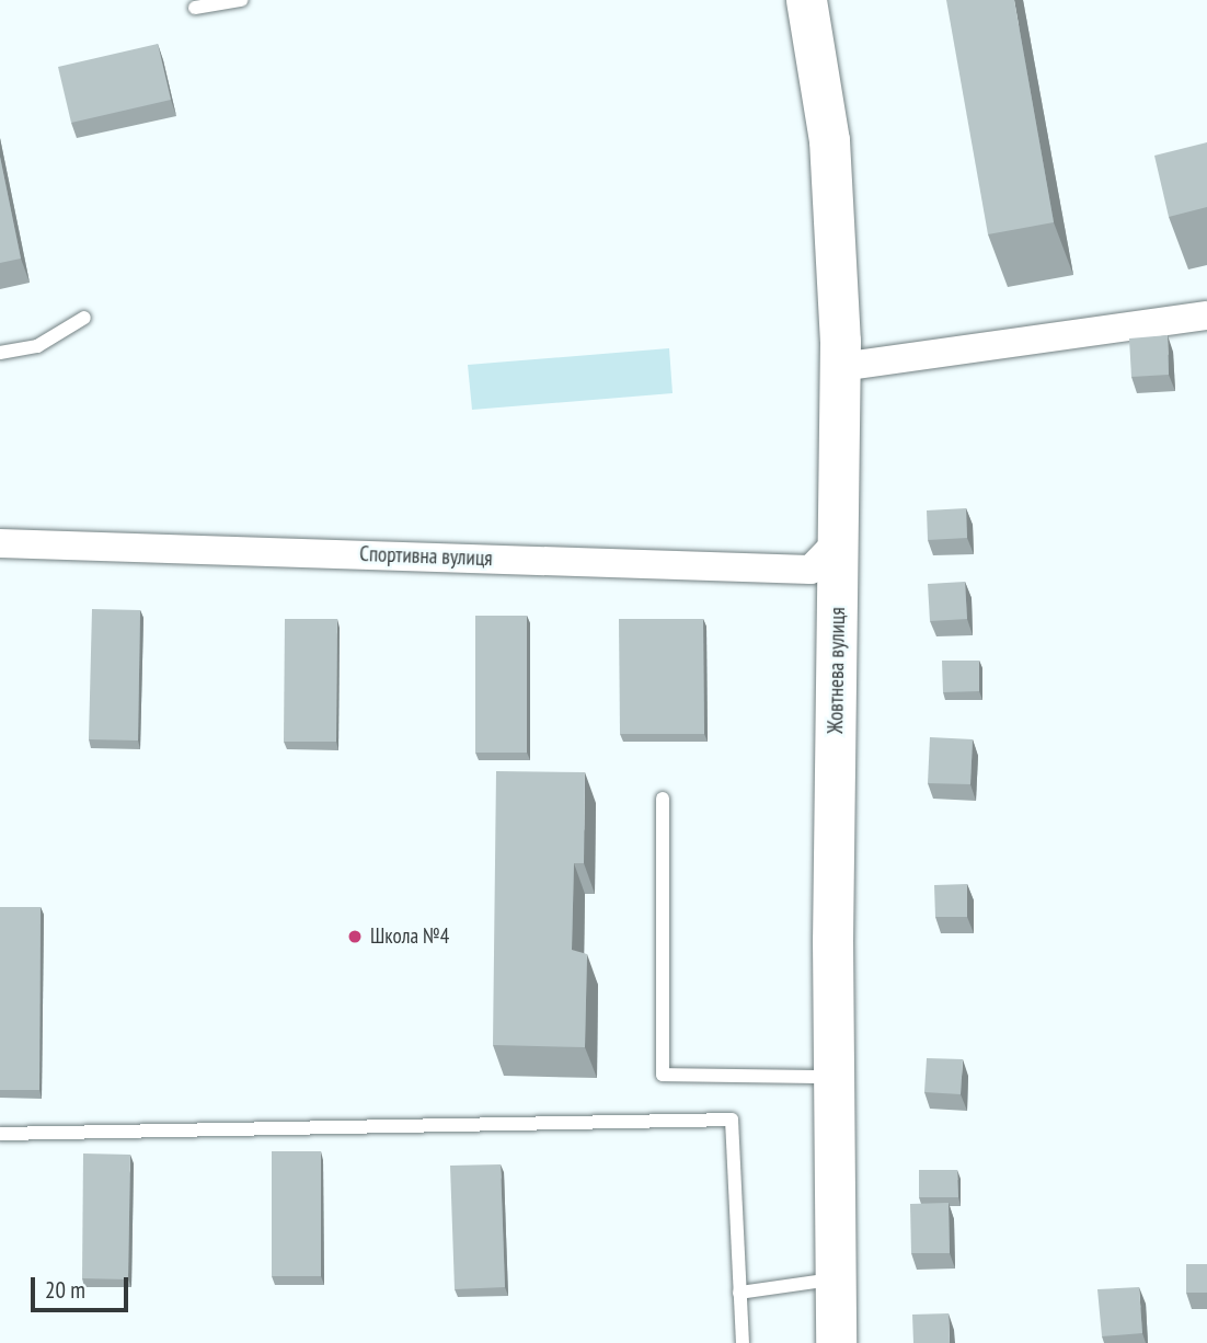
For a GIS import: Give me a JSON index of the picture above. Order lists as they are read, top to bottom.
{
  "streets": {
    "main road": ["Жовтнева вулиця"],
    "street": ["Спортивна вулиця"]
  },
  "crossings": [
    ["Спортивна вулиця", "Жовтнева вулиця"]
  ],
  "places": ["Школа №4"],
  "scale_bar": "20 m"
}
